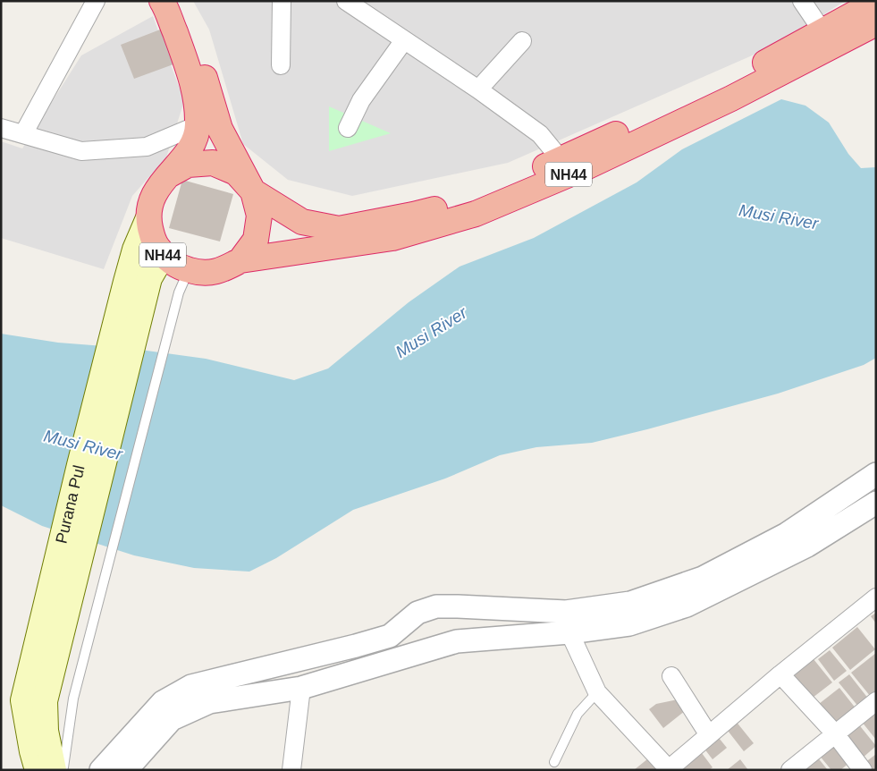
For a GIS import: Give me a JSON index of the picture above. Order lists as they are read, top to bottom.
{
  "streets": {
    "highway": ["NH44"],
    "main road": ["Purana Pul"]
  },
  "water": ["Musi River"]
}
